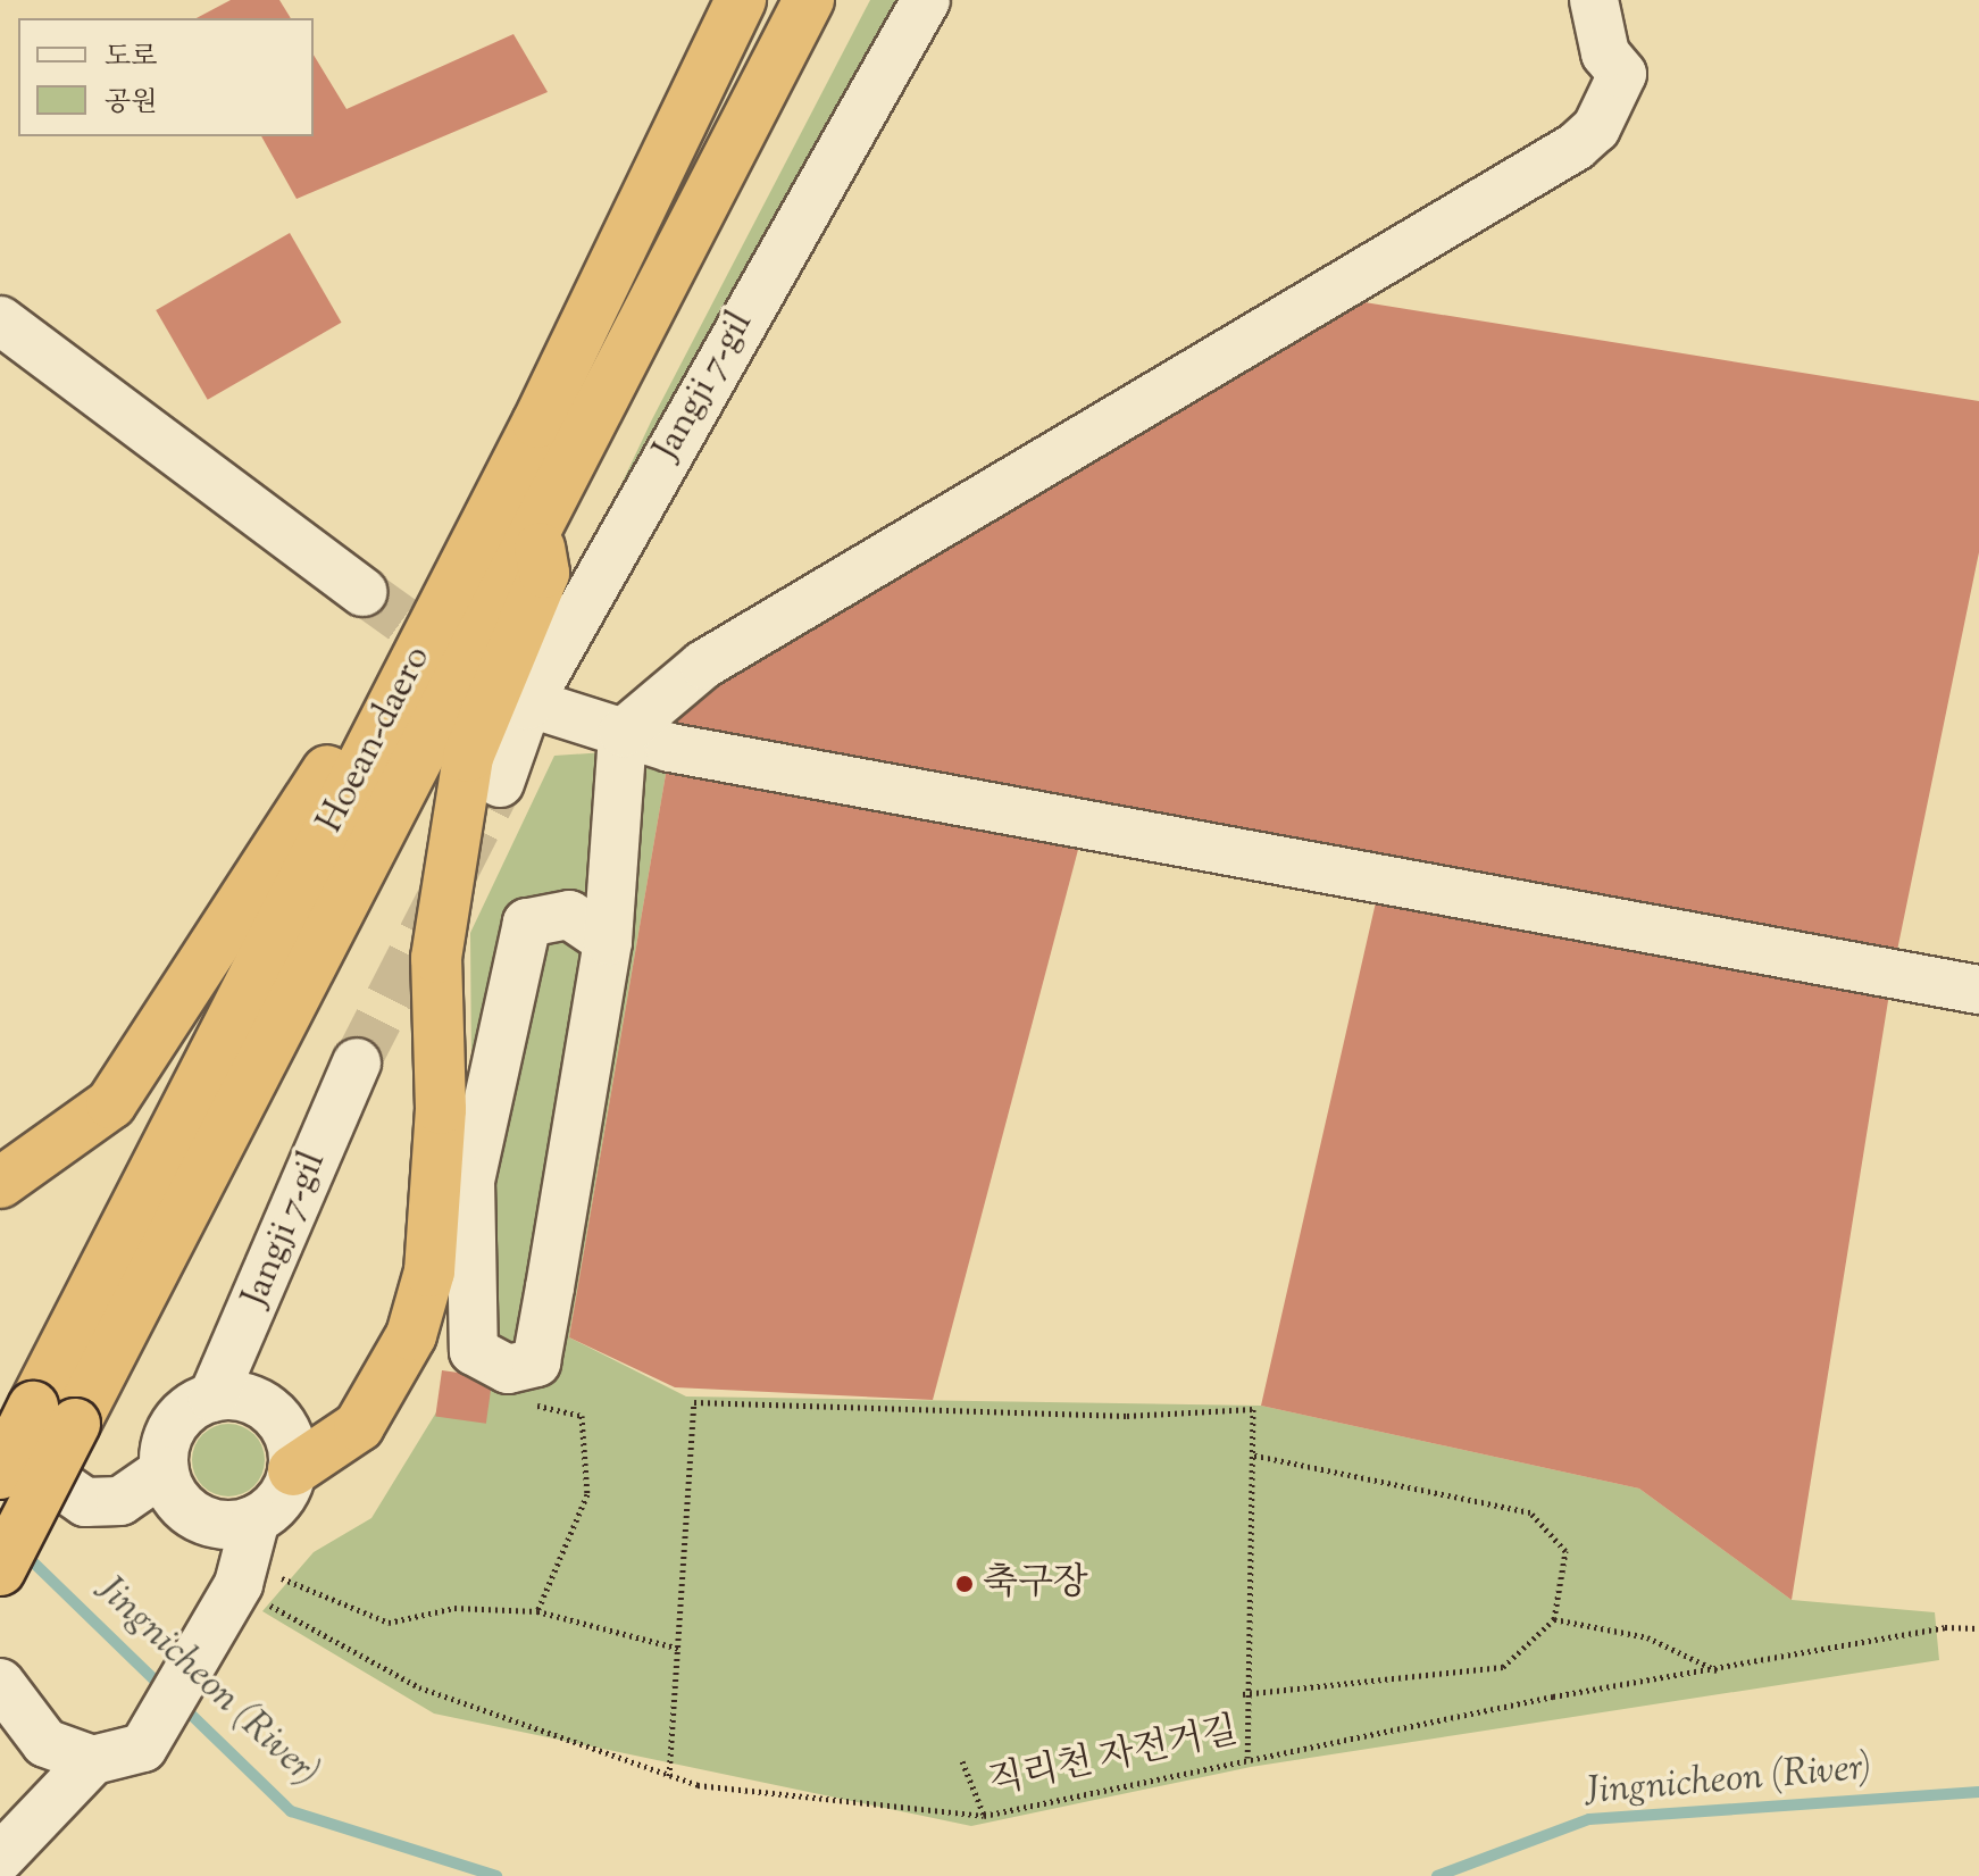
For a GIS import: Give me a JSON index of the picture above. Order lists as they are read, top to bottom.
{
  "streets": {
    "highway": ["Hoean-daero"],
    "street": ["Jangji 7-gil"],
    "path": ["직리천 자전거길"]
  },
  "water": ["Jingnicheon (River)"],
  "places": ["축구장"],
  "legend": ["도로", "공원"]
}
